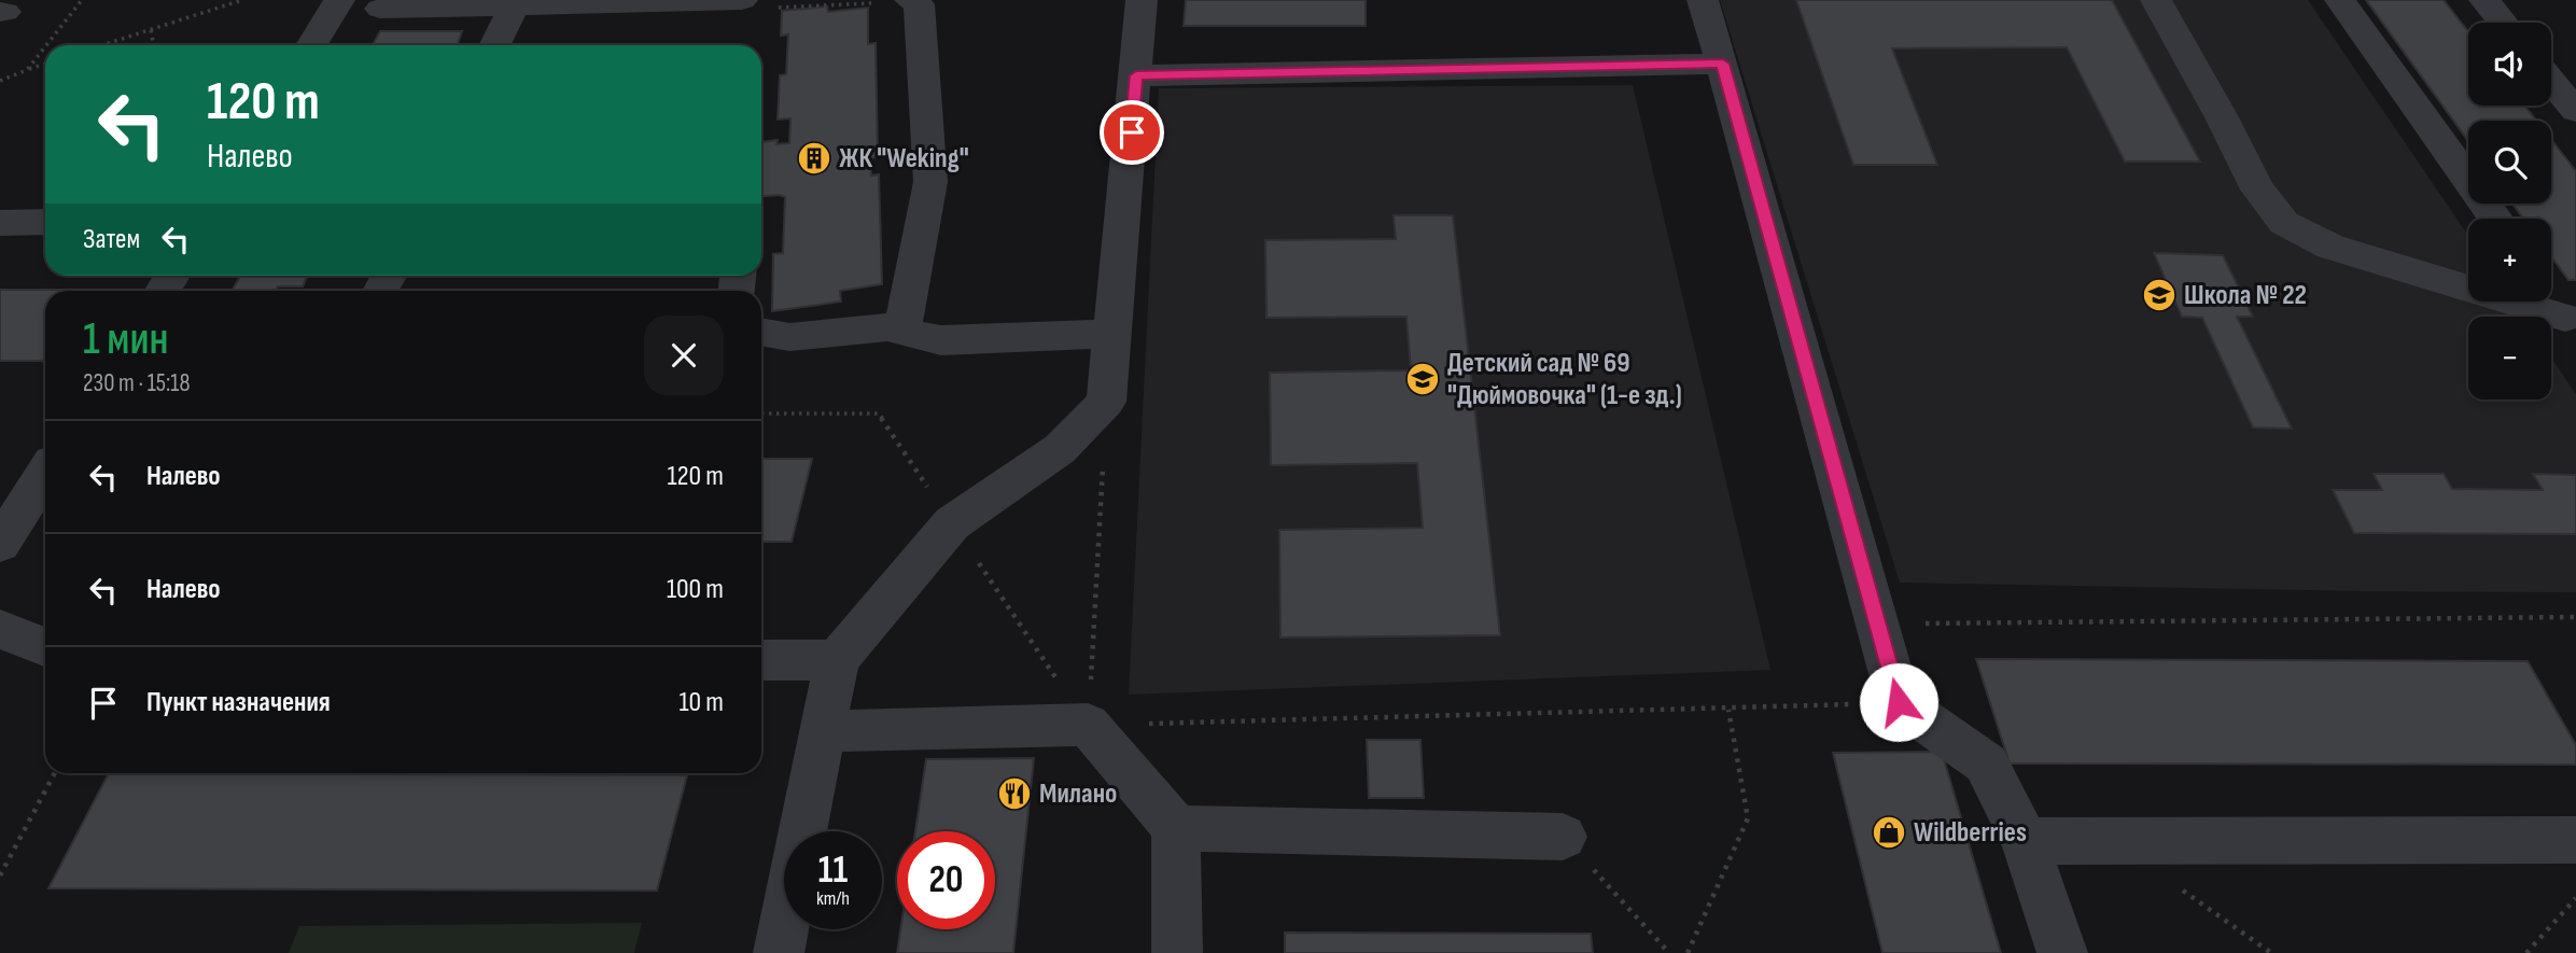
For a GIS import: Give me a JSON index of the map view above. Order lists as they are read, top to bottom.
{
  "places": {
    "building": ["ЖК \"Weking\""],
    "school or university": ["Школа № 22", "Детский сад № 69 \"Дюймовочка\" (1-е зд.)"],
    "restaurant": ["Милано"],
    "shop": ["Wildberries"]
  },
  "page": {
    "map_buttons": ["+", "−"],
    "turn": ["120 m", "Налево"],
    "then": "Затем",
    "heading": ["1 мин", "230 m · 15:18"],
    "list": [
      {
        "name": "Налево",
        "value": "120 m"
      },
      {
        "name": "Налево",
        "value": "100 m"
      },
      {
        "name": "Пункт назначения",
        "value": "10 m"
      }
    ],
    "speed": "11 km/h",
    "limit": "20"
  }
}
